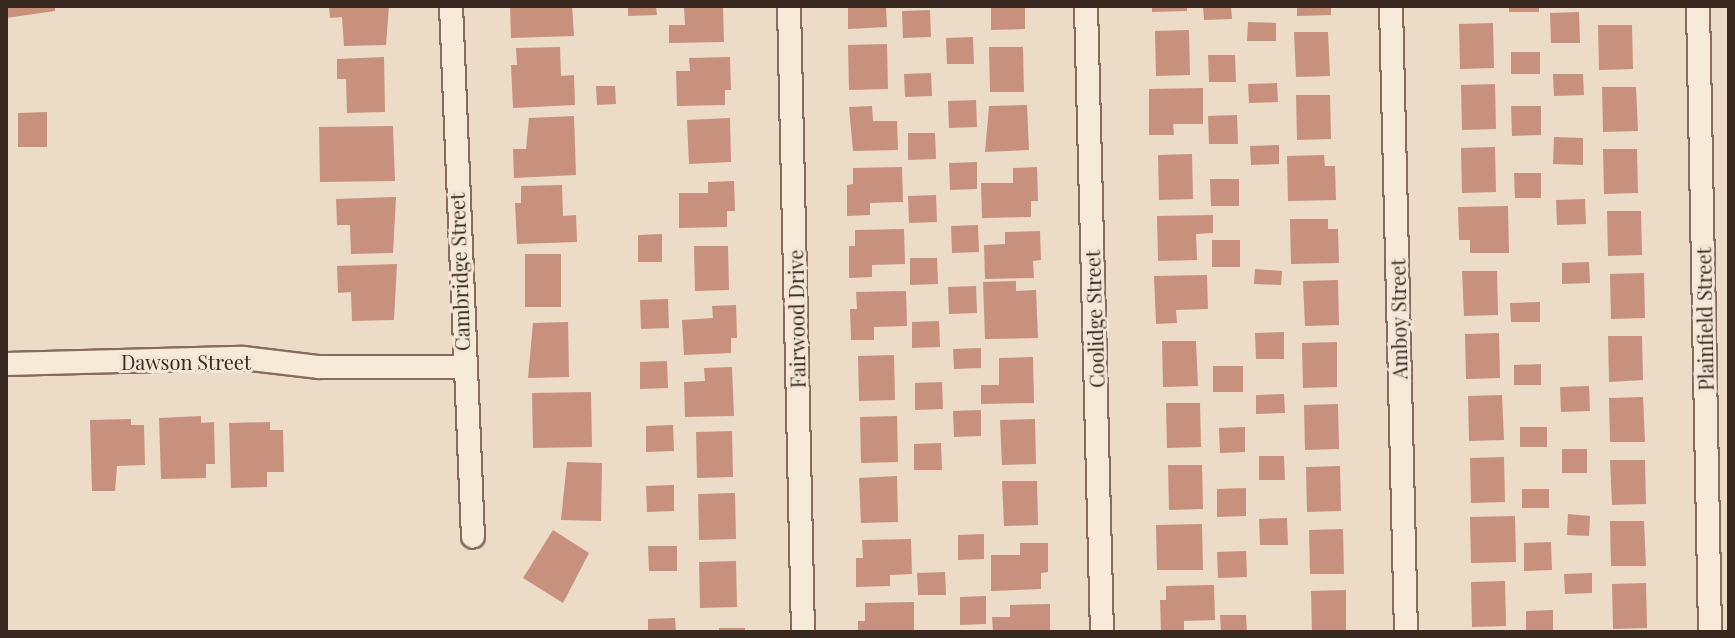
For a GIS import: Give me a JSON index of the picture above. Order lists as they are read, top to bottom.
{
  "streets": {
    "street": [
      "Cambridge Street",
      "Fairwood Drive",
      "Coolidge Street",
      "Amboy Street",
      "Plainfield Street",
      "Dawson Street"
    ]
  },
  "crossings": [
    ["Cambridge Street", "Dawson Street"]
  ]
}
